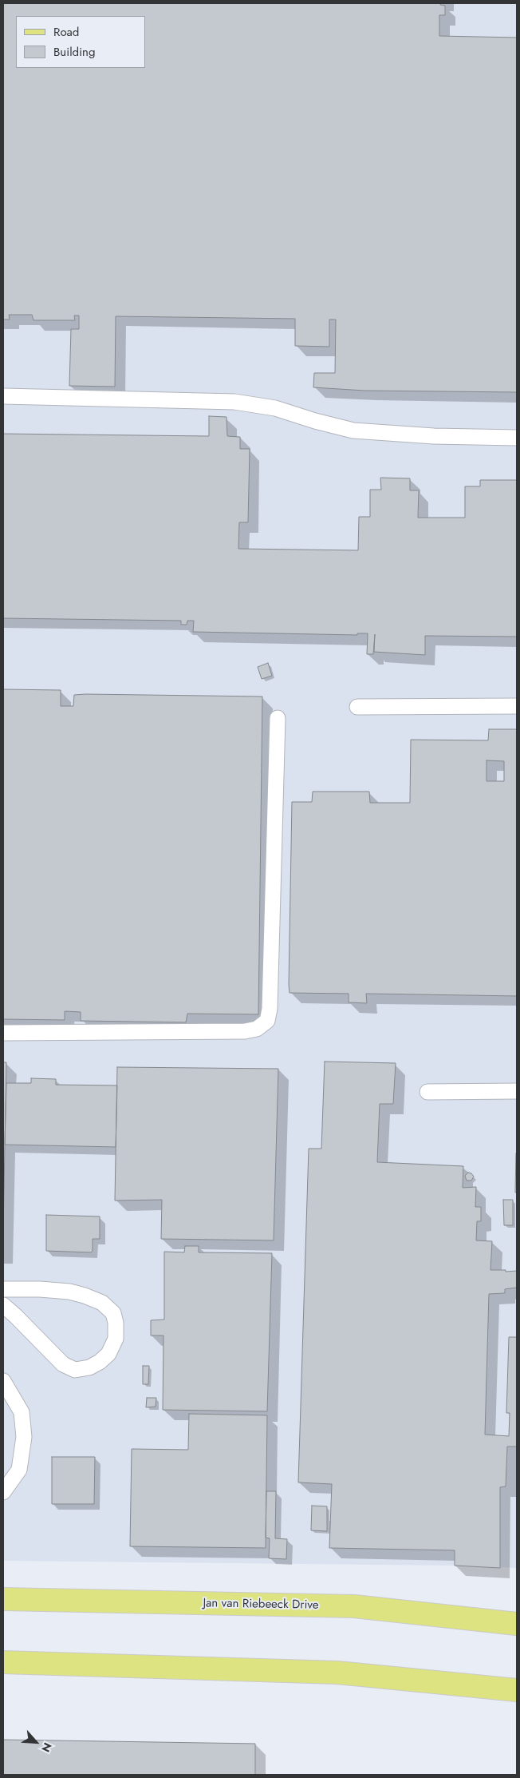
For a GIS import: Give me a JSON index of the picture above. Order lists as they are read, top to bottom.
{
  "streets": {
    "main road": ["Jan van Riebeeck Drive"]
  },
  "legend": ["Road", "Building"],
  "north": "bottom right"
}
